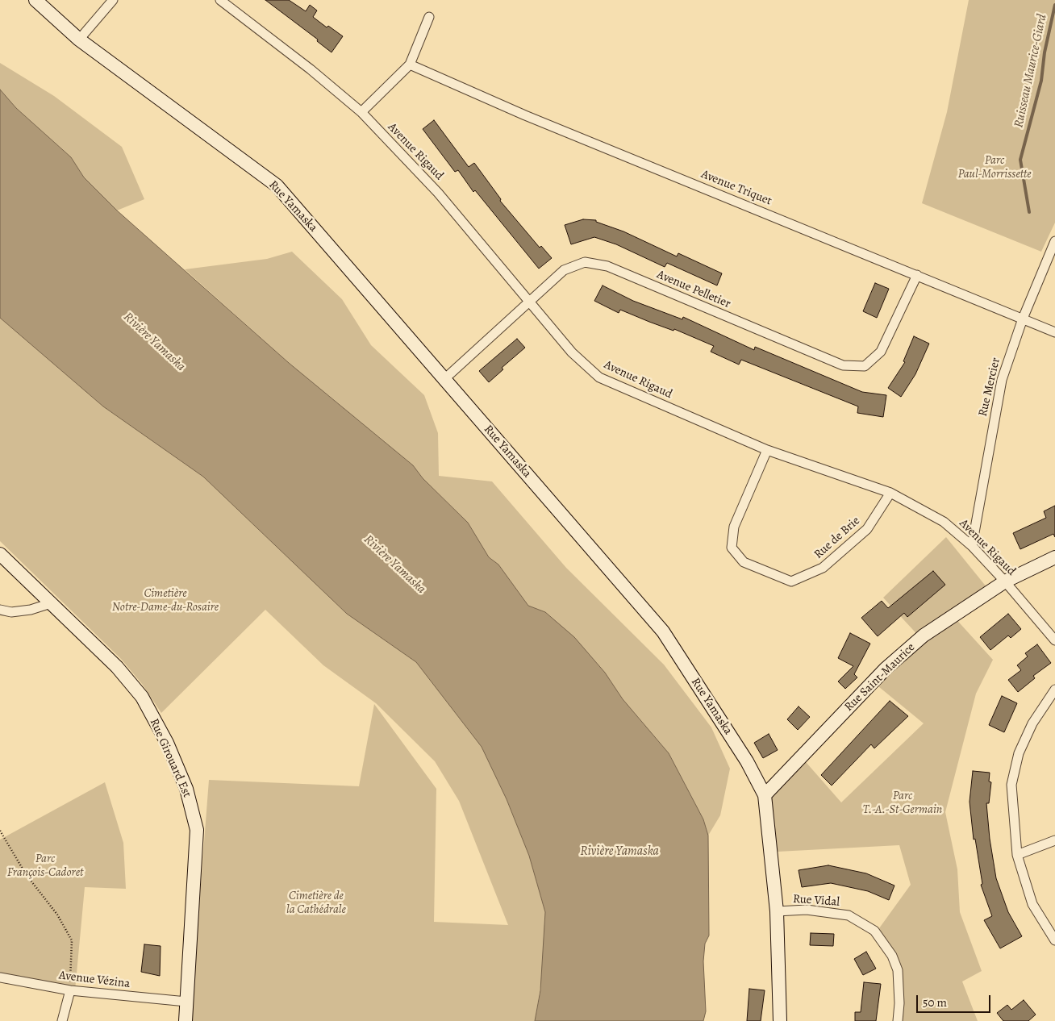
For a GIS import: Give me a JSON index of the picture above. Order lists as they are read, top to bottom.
{
  "streets": {
    "street": [
      "Avenue Rigaud",
      "Avenue Triquet",
      "Rue Yamaska",
      "Avenue Pelletier",
      "Rue Mercier",
      "Rue de Brie",
      "Rue Saint-Maurice",
      "Rue Girouard Est",
      "Rue Vidal",
      "Avenue Vézina"
    ]
  },
  "crossings": [
    ["Avenue Rigaud", "Avenue Pelletier"],
    ["Avenue Rigaud", "Rue Mercier"],
    ["Avenue Rigaud", "Rue de Brie"],
    ["Avenue Rigaud", "Rue Saint-Maurice"],
    ["Avenue Triquet", "Avenue Pelletier"],
    ["Avenue Triquet", "Rue Mercier"],
    ["Rue Yamaska", "Avenue Pelletier"],
    ["Rue Yamaska", "Rue Saint-Maurice"],
    ["Rue Yamaska", "Rue Vidal"],
    ["Rue Girouard Est", "Avenue Vézina"]
  ],
  "water": ["Ruisseau Maurice-Giard", "Rivière Yamaska"],
  "parks": [
    "Parc Paul-Morrissette",
    "Cimetière Notre-Dame-du-Rosaire",
    "Parc T.-A.-St-Germain",
    "Parc François-Cadoret",
    "Cimetière de la Cathédrale"
  ],
  "scale_bar": "50 m"
}
